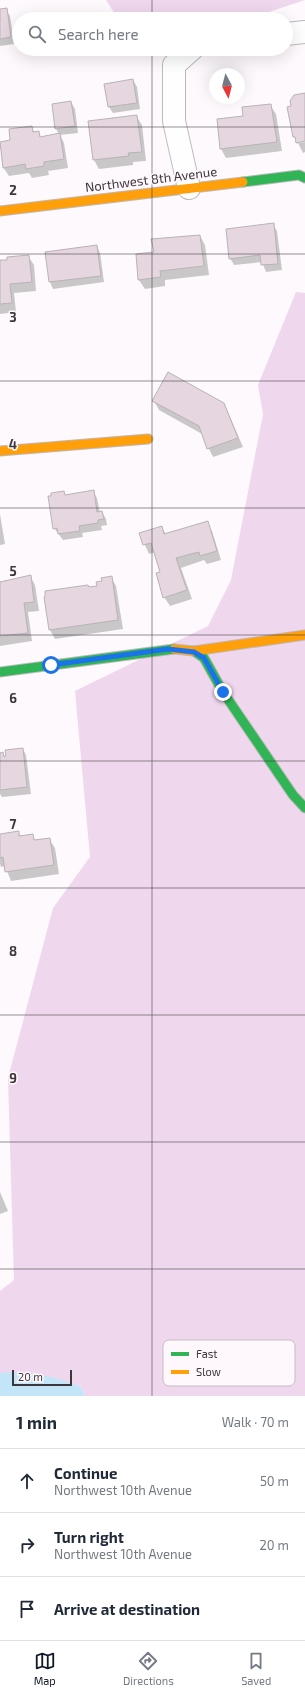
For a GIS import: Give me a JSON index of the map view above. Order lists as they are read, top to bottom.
{
  "streets": {
    "street": ["Northwest 8th Avenue"]
  },
  "legend": ["Fast", "Slow"],
  "scale_bar": "20 m",
  "north": "bottom",
  "page": {
    "search": "Search here",
    "scale": "20 m",
    "heading": ["1 min", "Walk · 70 m"],
    "list": [
      ["Continue", "Northwest 10th Avenue", "50 m"],
      ["Turn right", "Northwest 10th Avenue", "20 m"],
      "Arrive at destination"
    ],
    "nav": ["Map", "Directions", "Saved"]
  },
  "grid": {
    "rows": [
      "2",
      "3",
      "4",
      "5",
      "6",
      "7",
      "8",
      "9"
    ]
  }
}
